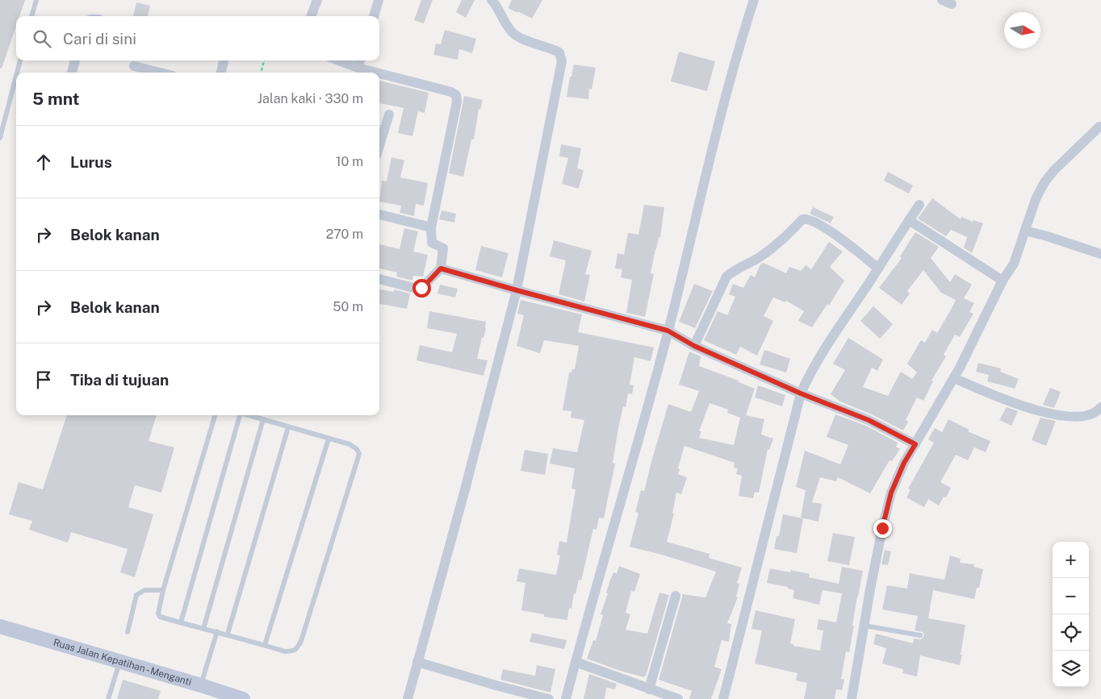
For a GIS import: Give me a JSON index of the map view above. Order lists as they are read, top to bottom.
{
  "streets": {
    "main road": ["Ruas Jalan Kepatihan - Menganti"]
  },
  "north": "right",
  "page": {
    "search": "Cari di sini",
    "heading": ["5 mnt", "Jalan kaki · 330 m"],
    "list": [
      ["Lurus", "10 m"],
      ["Belok kanan", "270 m"],
      ["Belok kanan", "50 m"],
      "Tiba di tujuan"
    ],
    "map_buttons": ["+", "−"]
  }
}
